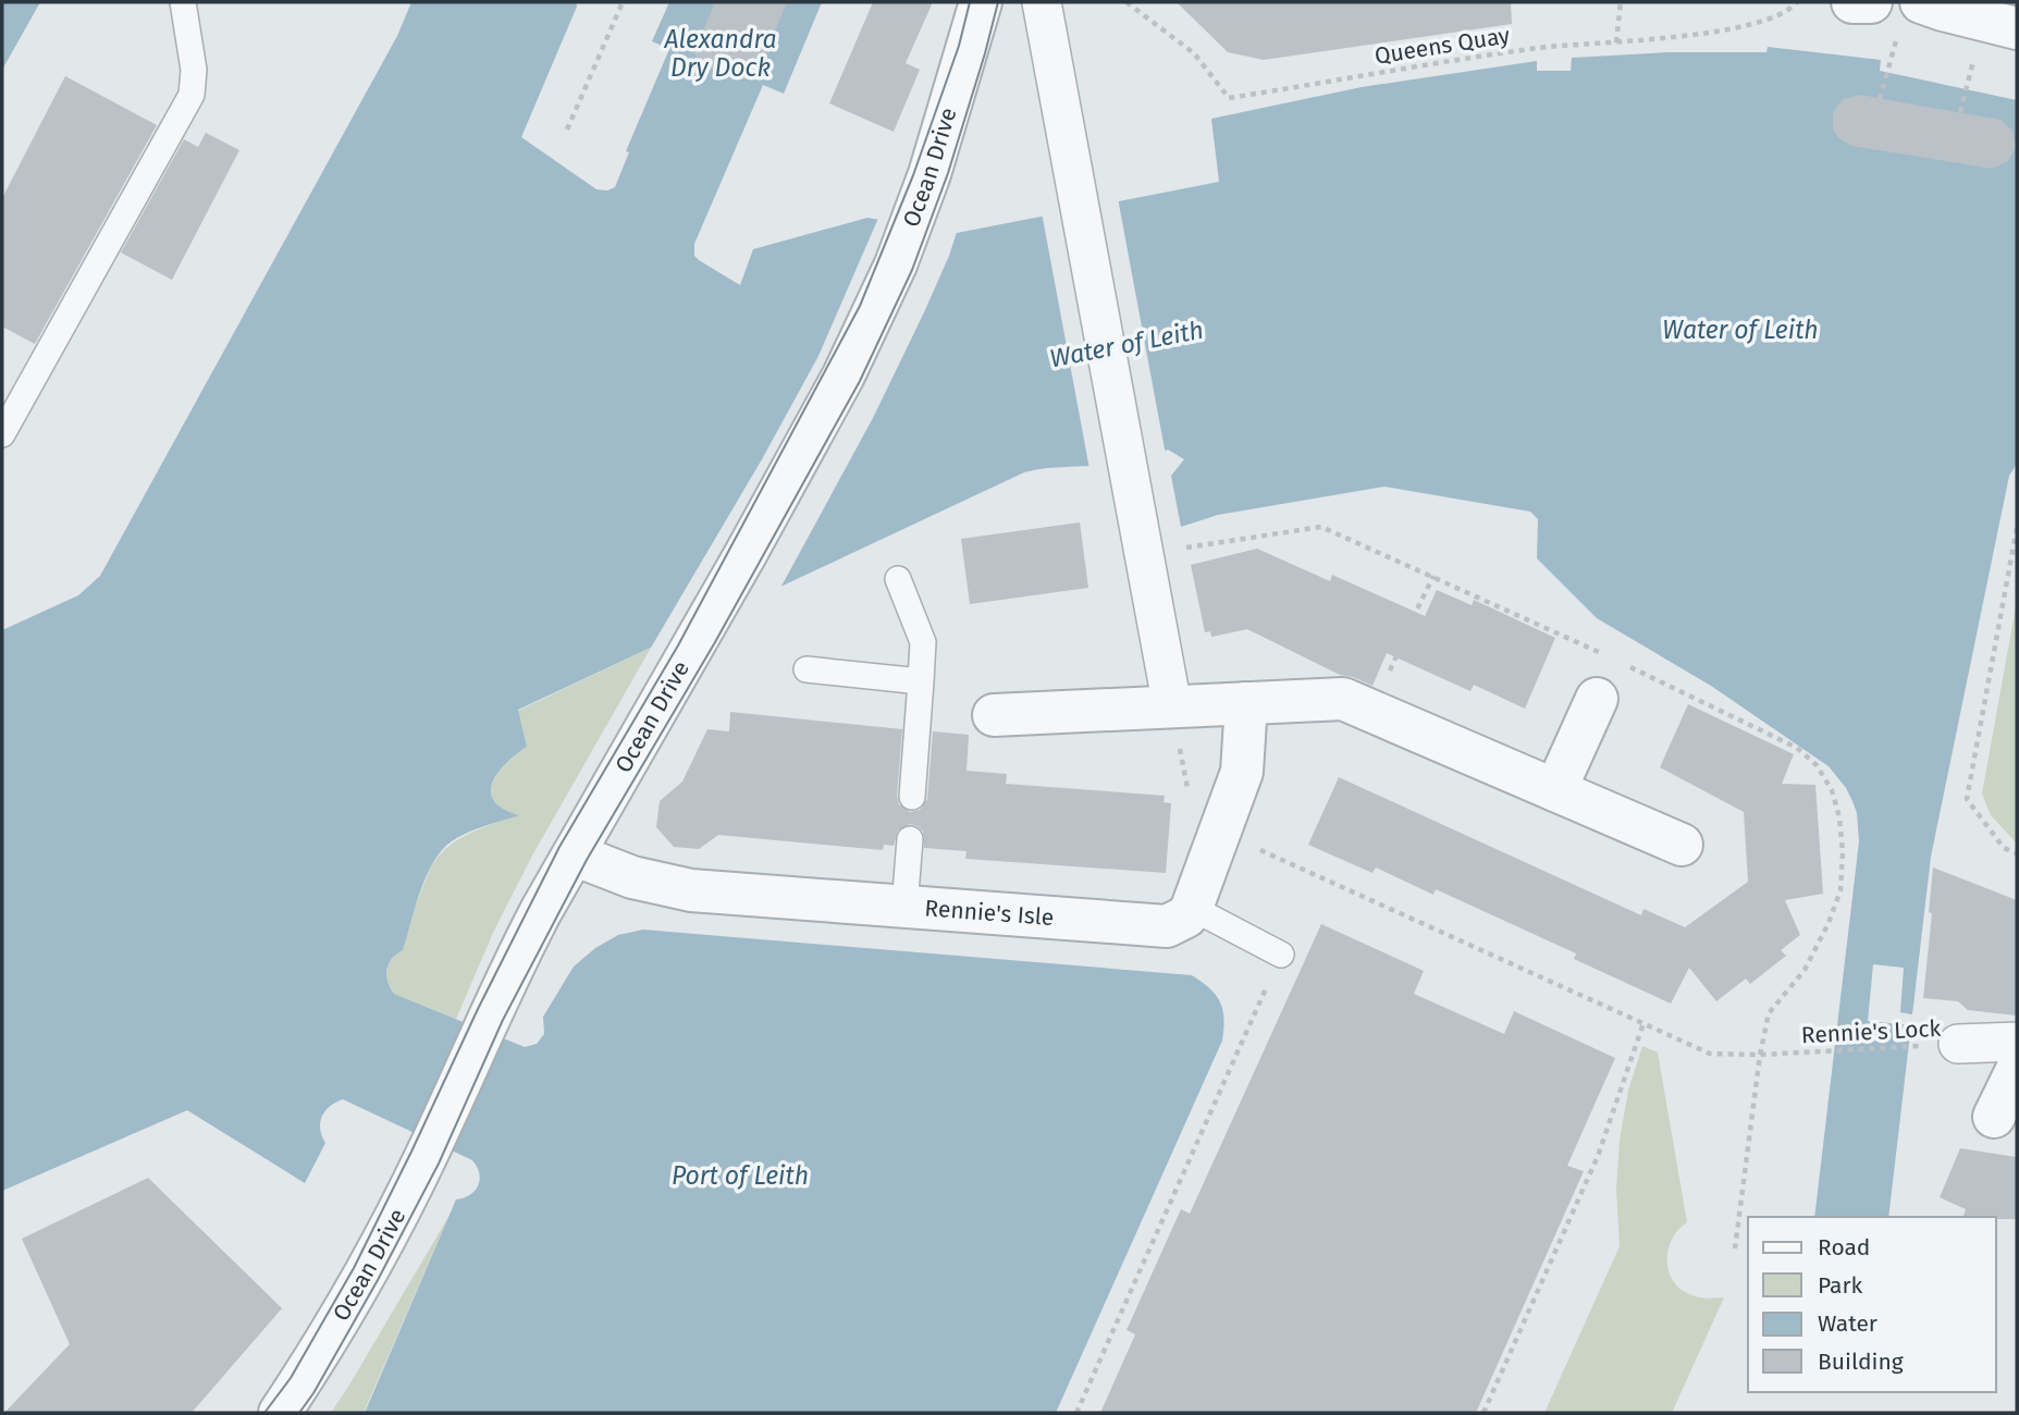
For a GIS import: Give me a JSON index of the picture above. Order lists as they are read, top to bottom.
{
  "streets": {
    "street": ["Ocean Drive", "Rennie's Isle"],
    "path": ["Queens Quay", "Rennie's Lock"]
  },
  "crossings": [
    ["Ocean Drive", "Rennie's Isle"]
  ],
  "water": ["Alexandra Dry Dock", "Water of Leith", "Port of Leith"],
  "legend": [
    "Road",
    "Park",
    "Water",
    "Building"
  ]
}
